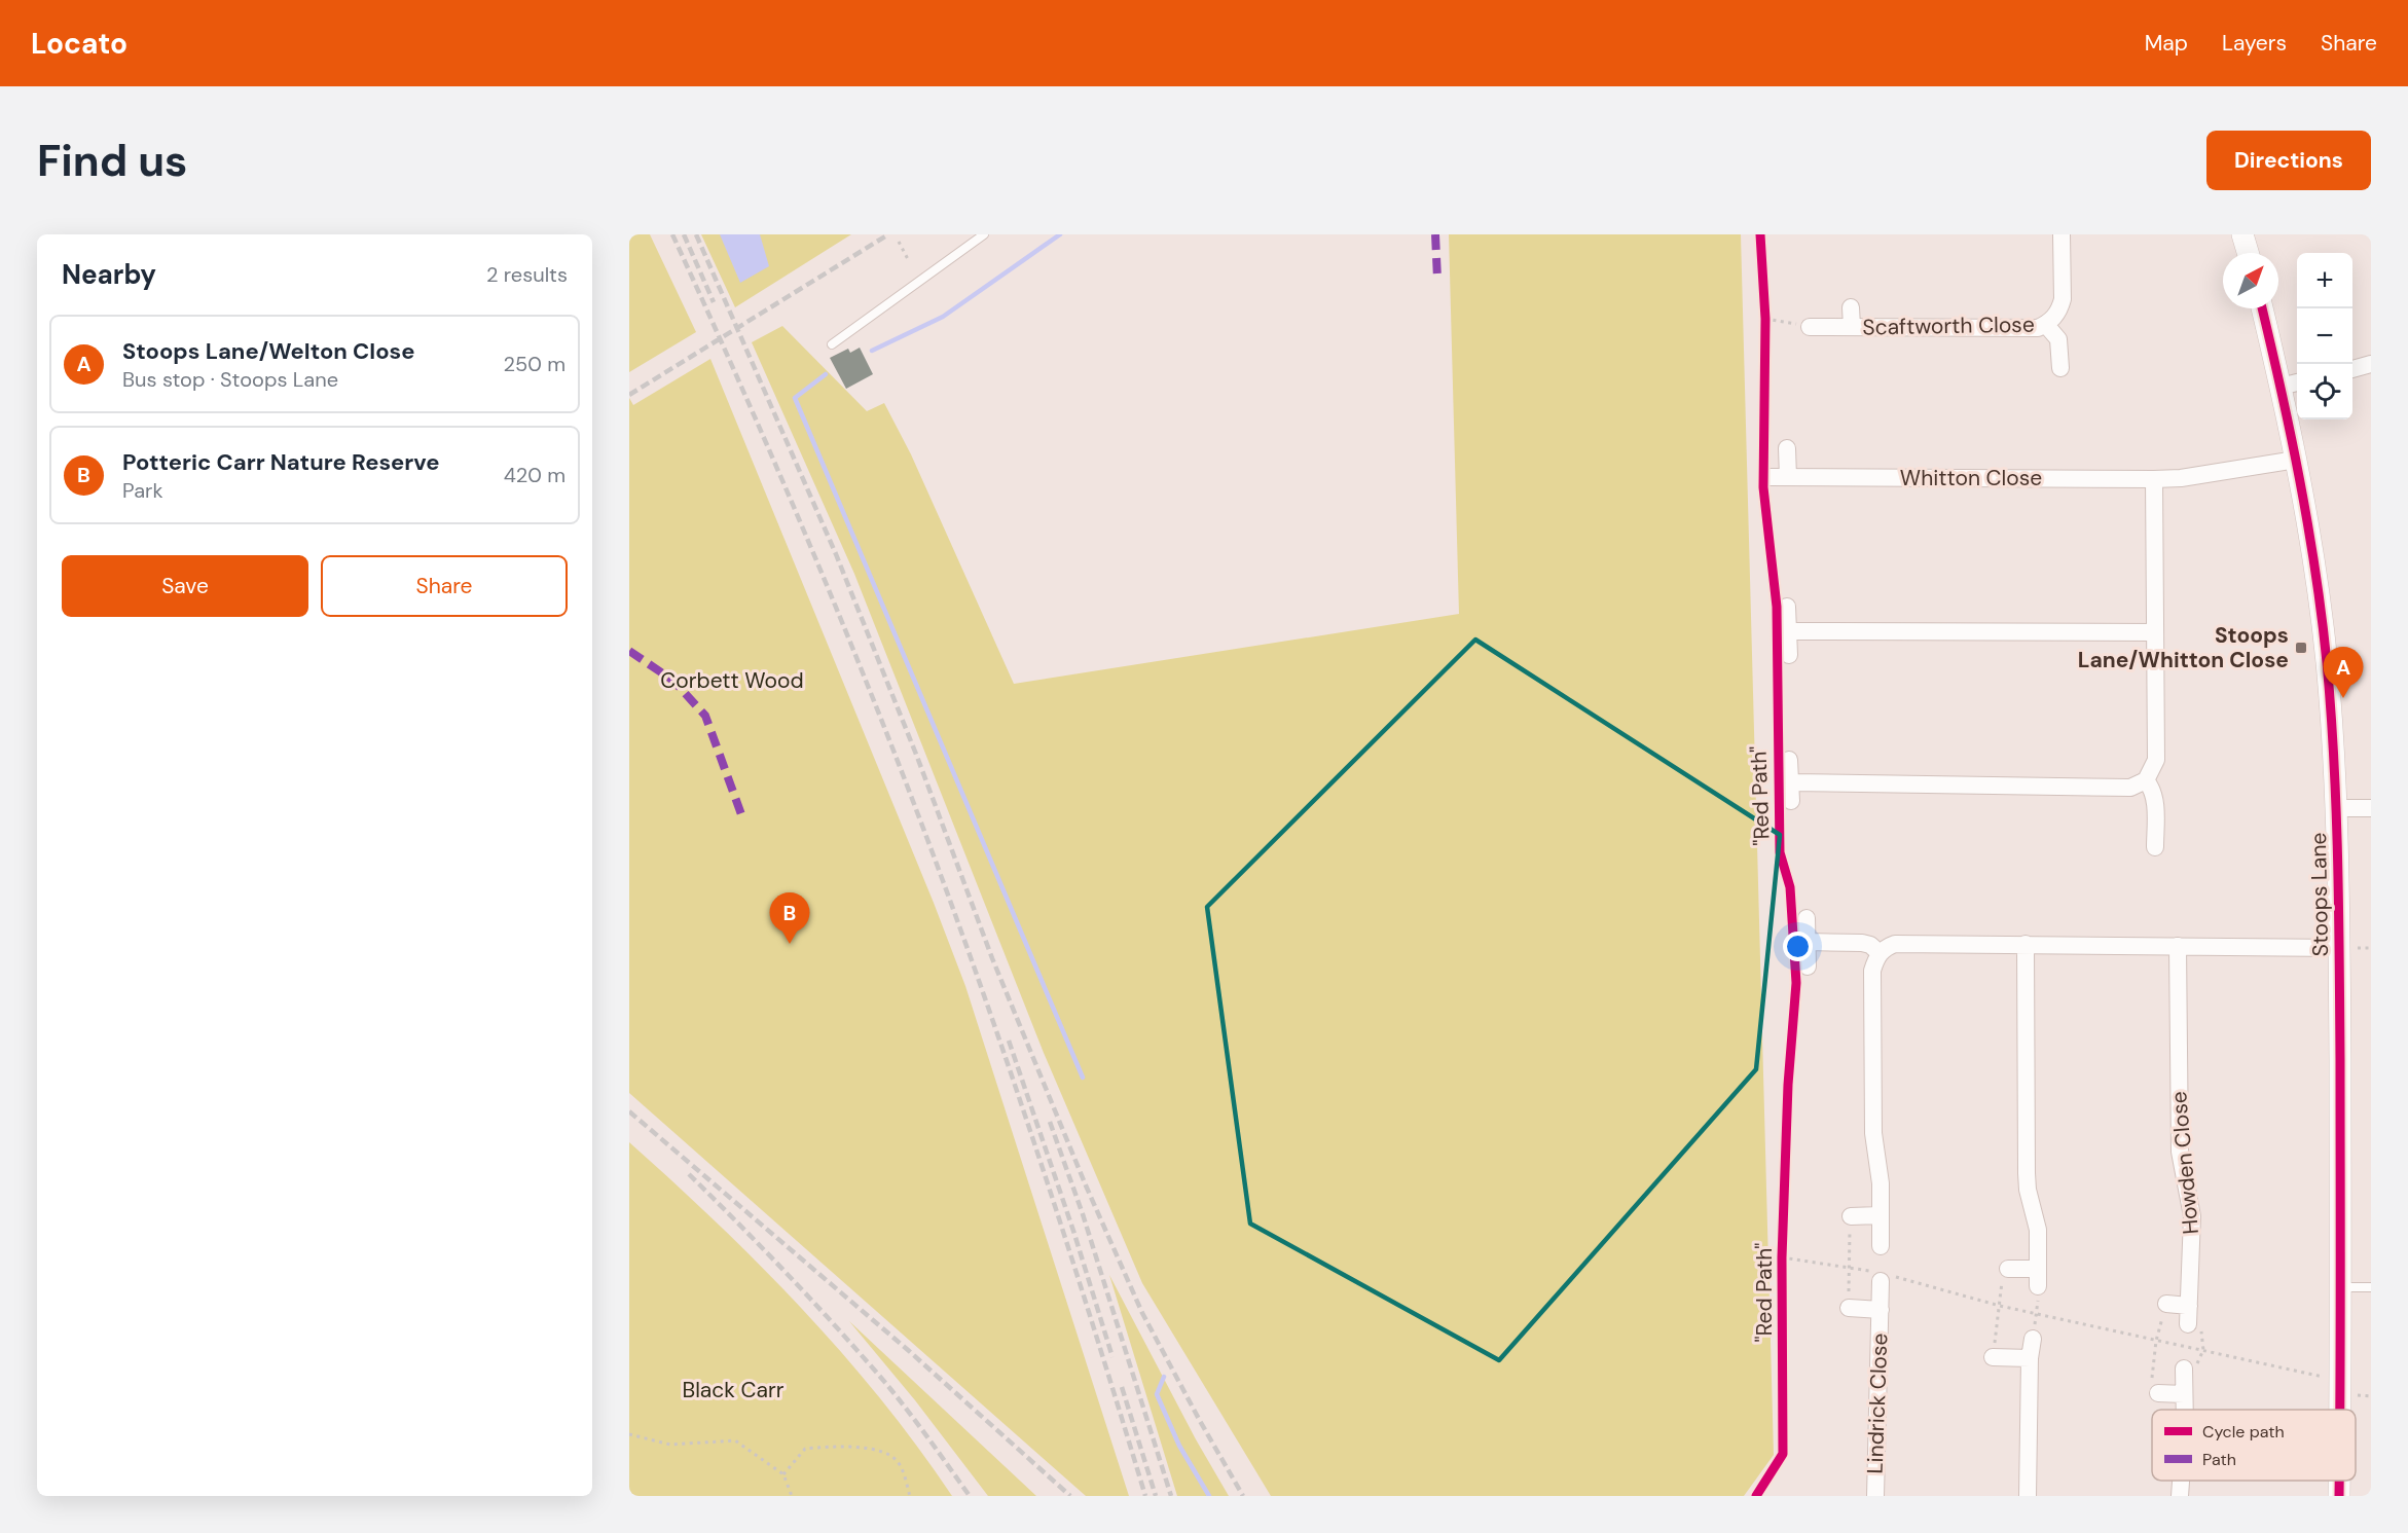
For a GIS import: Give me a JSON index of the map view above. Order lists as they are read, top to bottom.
{
  "streets": {
    "street": [
      "Scaftworth Close",
      "Whitton Close",
      "Stoops Lane",
      "Howden Close",
      "Lindrick Close"
    ],
    "cycle path": ["\"Red Path\""]
  },
  "crossings": [
    ["Whitton Close", "Stoops Lane"]
  ],
  "parks": ["Corbett Wood", "Black Carr"],
  "places": {
    "transit": ["Stoops Lane/Whitton Close"]
  },
  "legend": ["Cycle path", "Path"],
  "north": "top right",
  "page": {
    "header": "Locato",
    "nav": ["Map", "Layers", "Share"],
    "buttons": [
      "Directions",
      ["Save", "Share"]
    ],
    "title": "Find us",
    "heading": ["Nearby", "2 results"],
    "map_buttons": ["+", "−"],
    "list": [
      {
        "mark": "A",
        "name": "Stoops Lane/Welton Close",
        "note": "Bus stop · Stoops Lane",
        "value": "250 m"
      },
      {
        "mark": "B",
        "name": "Potteric Carr Nature Reserve",
        "note": "Park",
        "value": "420 m"
      }
    ],
    "pins": ["A", "B"]
  }
}
